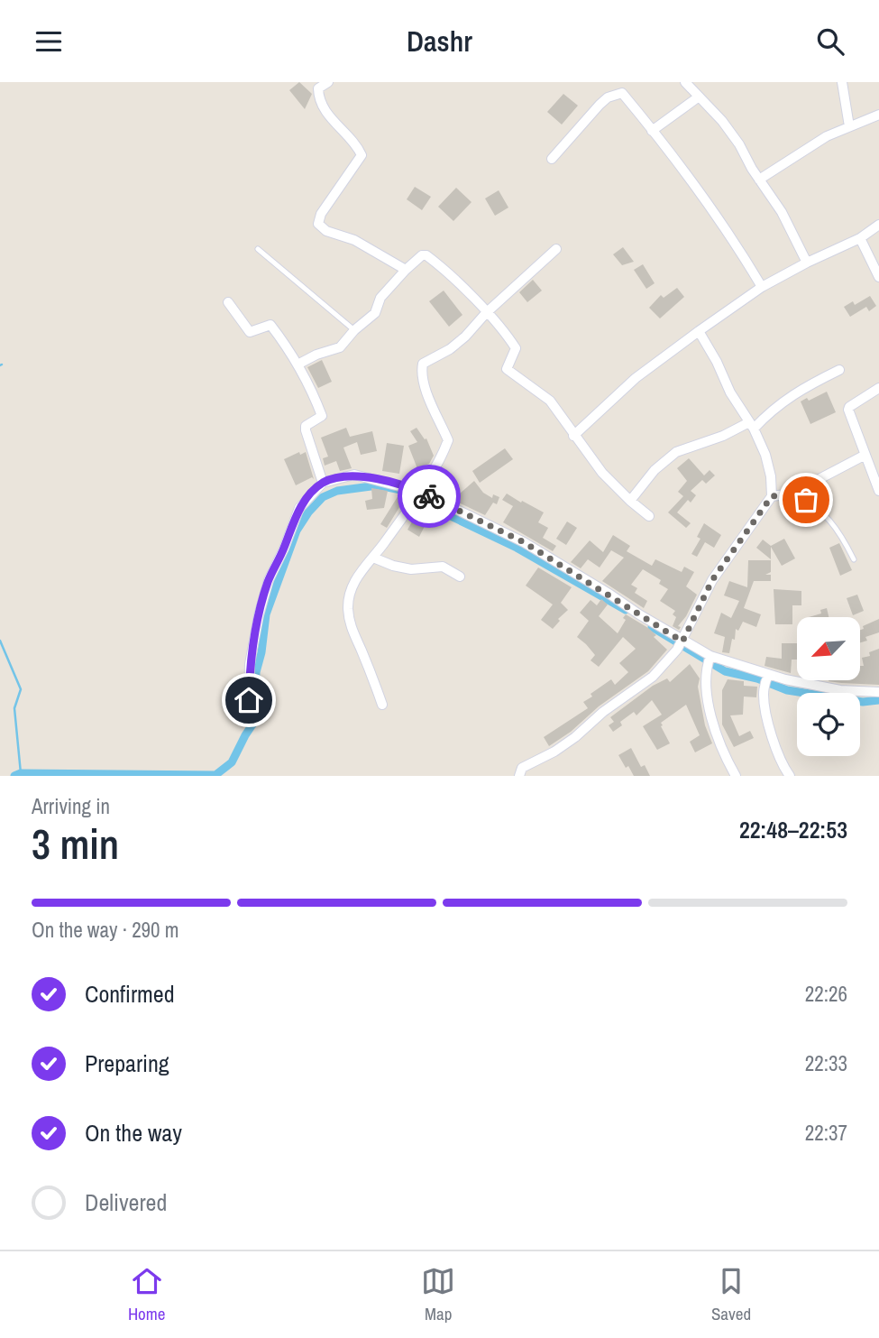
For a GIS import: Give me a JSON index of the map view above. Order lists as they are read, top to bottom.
{
  "north": "bottom left",
  "page": {
    "header": "Dashr",
    "heading": ["3 min", "Arriving in", "22:48–22:53"],
    "bar": "On the way · 290 m",
    "list": [
      ["Confirmed", "22:26"],
      ["Preparing", "22:33"],
      ["On the way", "22:37"],
      "Delivered"
    ],
    "tabs": ["Home", "Map", "Saved"]
  }
}
